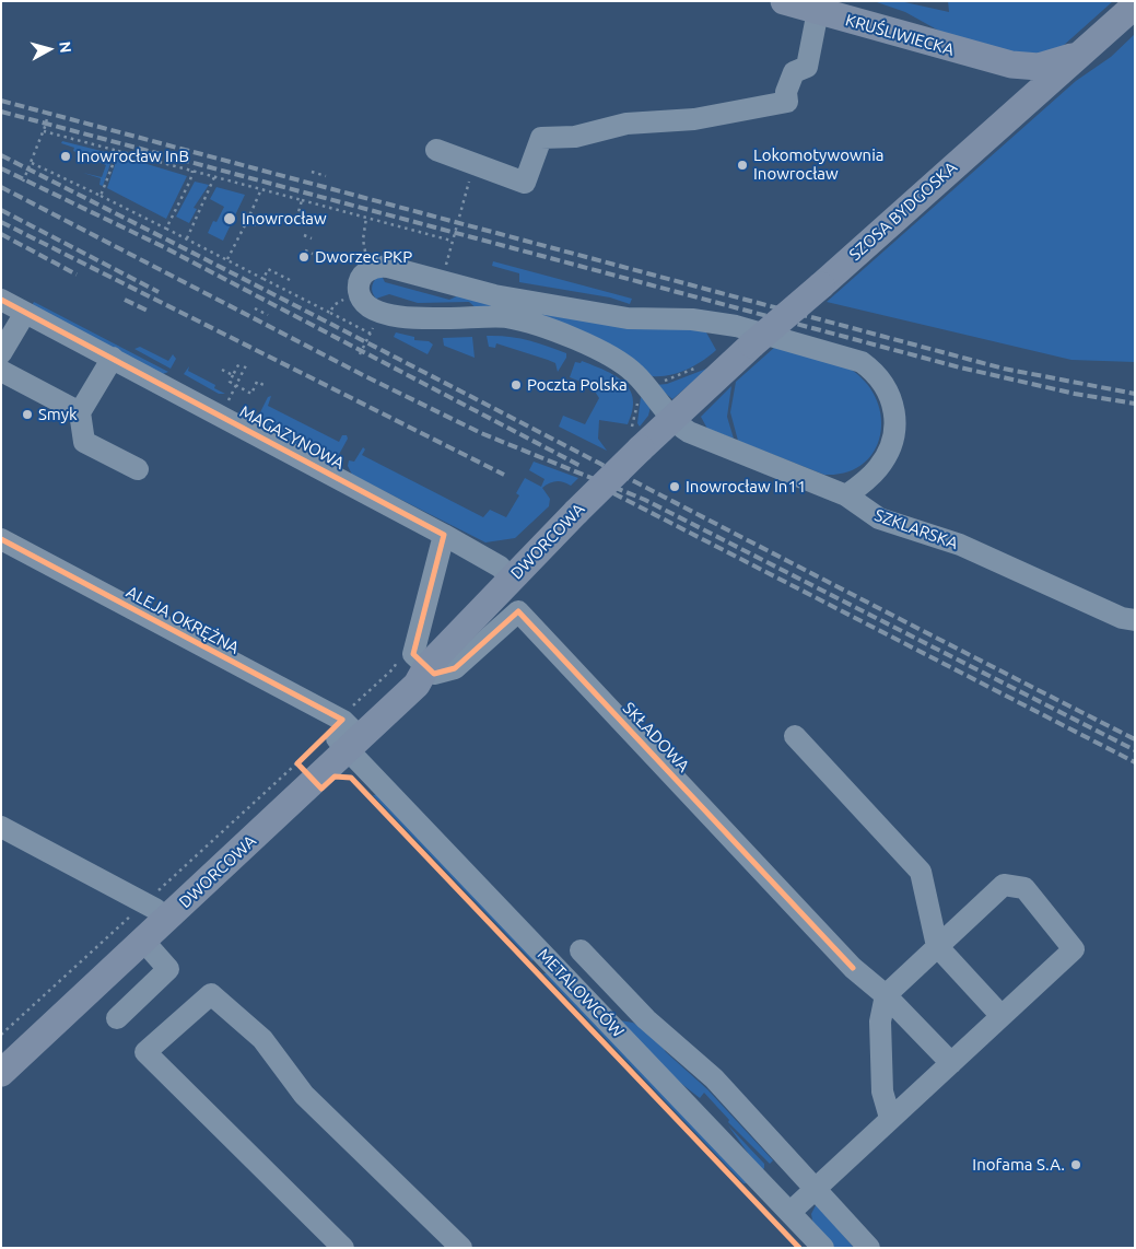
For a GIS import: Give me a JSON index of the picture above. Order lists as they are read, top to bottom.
{
  "streets": {
    "main road": ["KRUŚLIWIECKA", "SZOSA BYDGOSKA", "DWORCOWA"],
    "street": [
      "MAGAZYNOWA",
      "SZKLARSKA",
      "ALEJA OKRĘŻNA",
      "SKŁADOWA",
      "METALOWCÓW"
    ]
  },
  "crossings": [
    ["KRUŚLIWIECKA", "SZOSA BYDGOSKA"],
    ["SZOSA BYDGOSKA", "SZKLARSKA"],
    ["SZOSA BYDGOSKA", "DWORCOWA"],
    ["MAGAZYNOWA", "DWORCOWA"],
    ["SZKLARSKA", "DWORCOWA"],
    ["DWORCOWA", "ALEJA OKRĘŻNA"],
    ["DWORCOWA", "SKŁADOWA"],
    ["DWORCOWA", "METALOWCÓW"],
    ["ALEJA OKRĘŻNA", "METALOWCÓW"]
  ],
  "places": [
    "Inowrocław InB",
    "Lokomotywownia Inowrocław",
    "Inowrocław",
    "Dworzec PKP",
    "Poczta Polska",
    "Smyk",
    "Inowrocław In11",
    "Inofama S.A."
  ],
  "north": "right"
}
